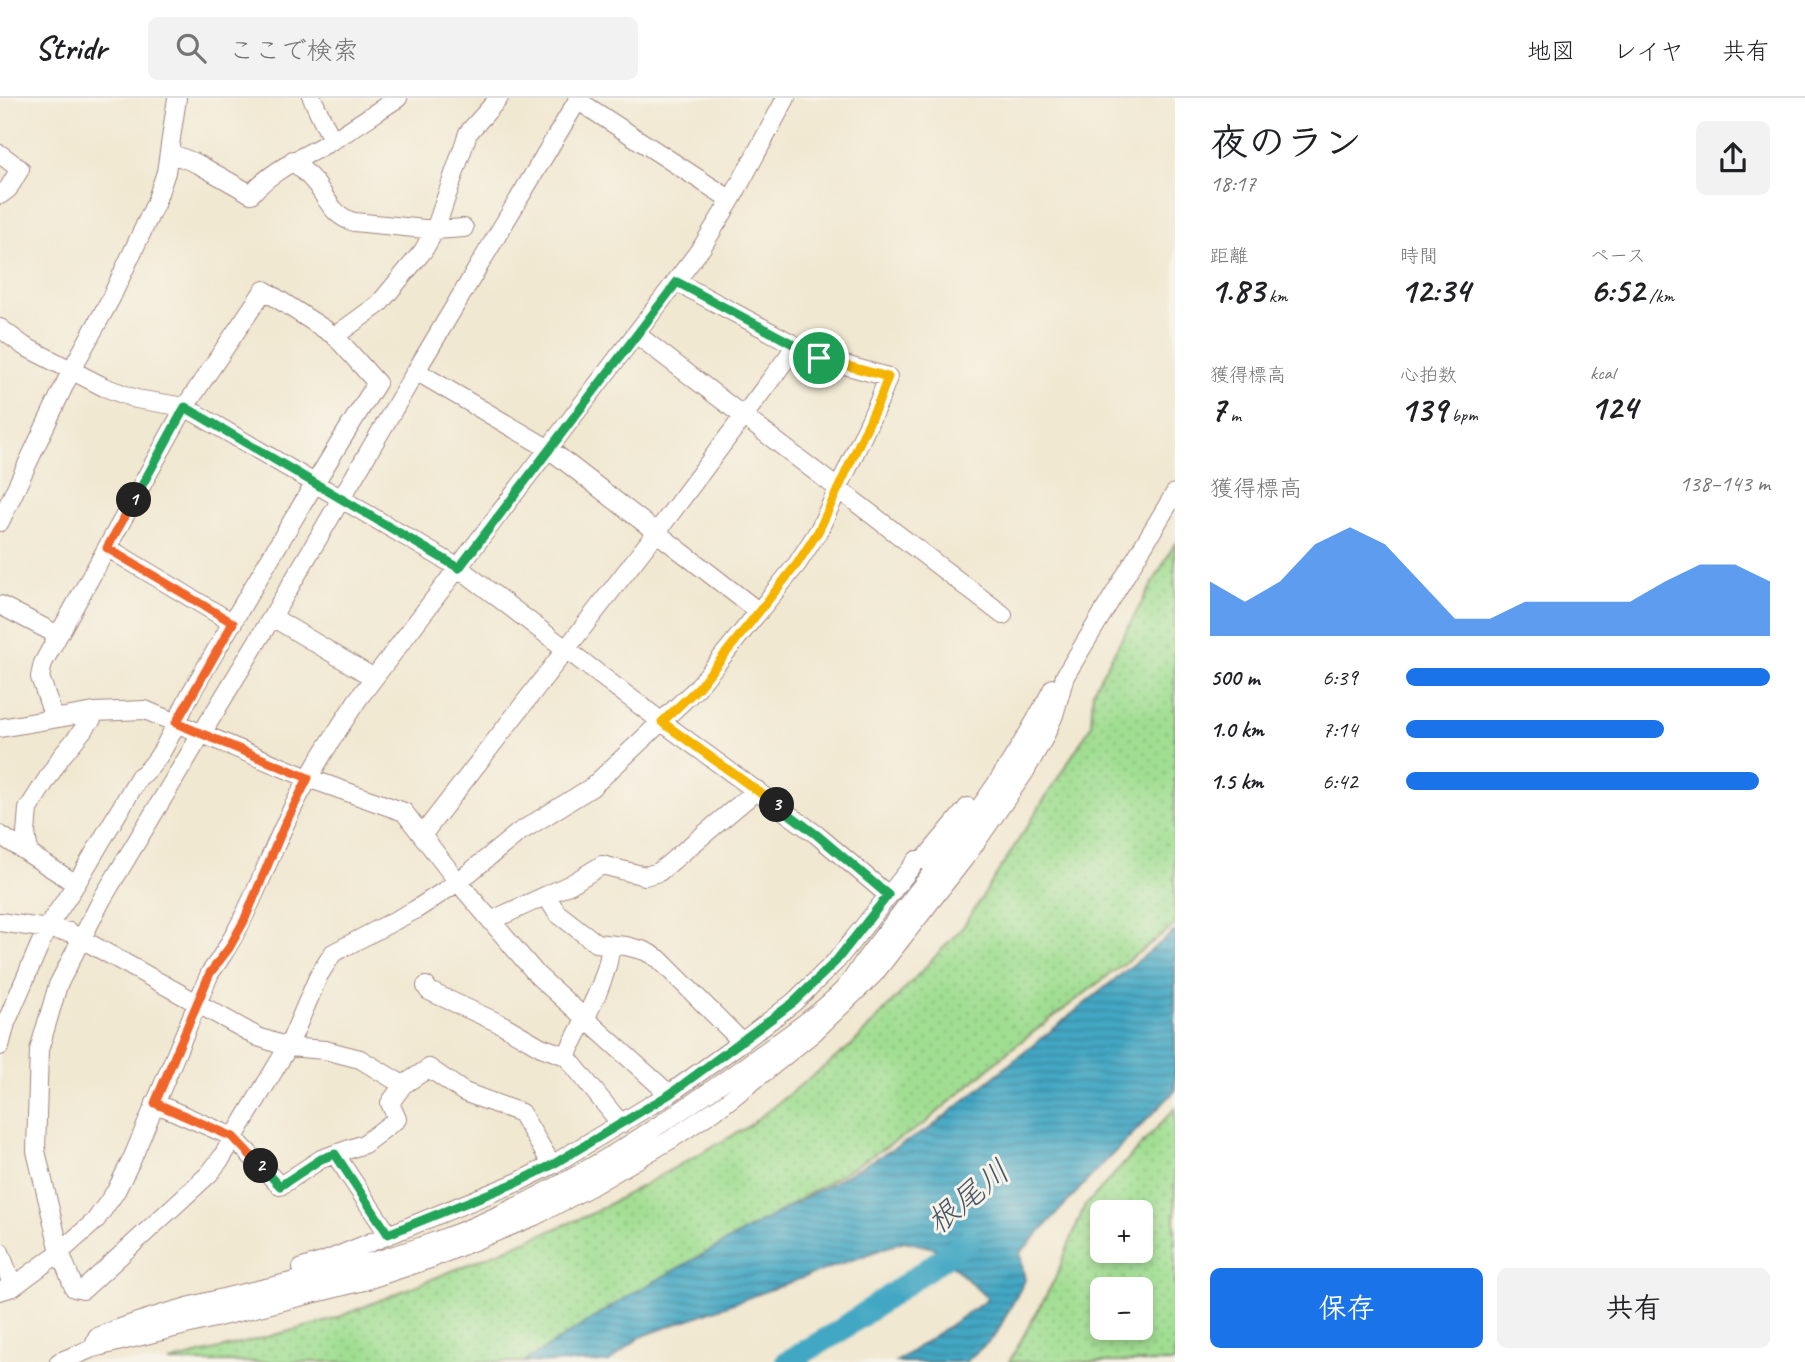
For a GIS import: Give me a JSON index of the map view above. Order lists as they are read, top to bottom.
{
  "water": ["根尾川"],
  "page": {
    "header": "Stridr",
    "search": "ここで検索",
    "nav": ["地図", "レイヤ", "共有"],
    "heading": ["夜のラン", "18:17"],
    "stats": [
      ["距離", "1.83 km"],
      ["時間", "12:34"],
      ["ペース", "6:52 /km"],
      ["獲得標高", "7 m"],
      ["心拍数", "139 bpm"],
      ["kcal", "124"]
    ],
    "chart": ["獲得標高", "138–143 m"],
    "pins": ["1", "3", "2"],
    "list": [
      {
        "name": "500 m",
        "note": "6:39"
      },
      {
        "name": "1.0 km",
        "note": "7:14"
      },
      {
        "name": "1.5 km",
        "note": "6:42"
      }
    ],
    "map_buttons": ["+", "−"],
    "buttons": ["保存", "共有"]
  }
}
